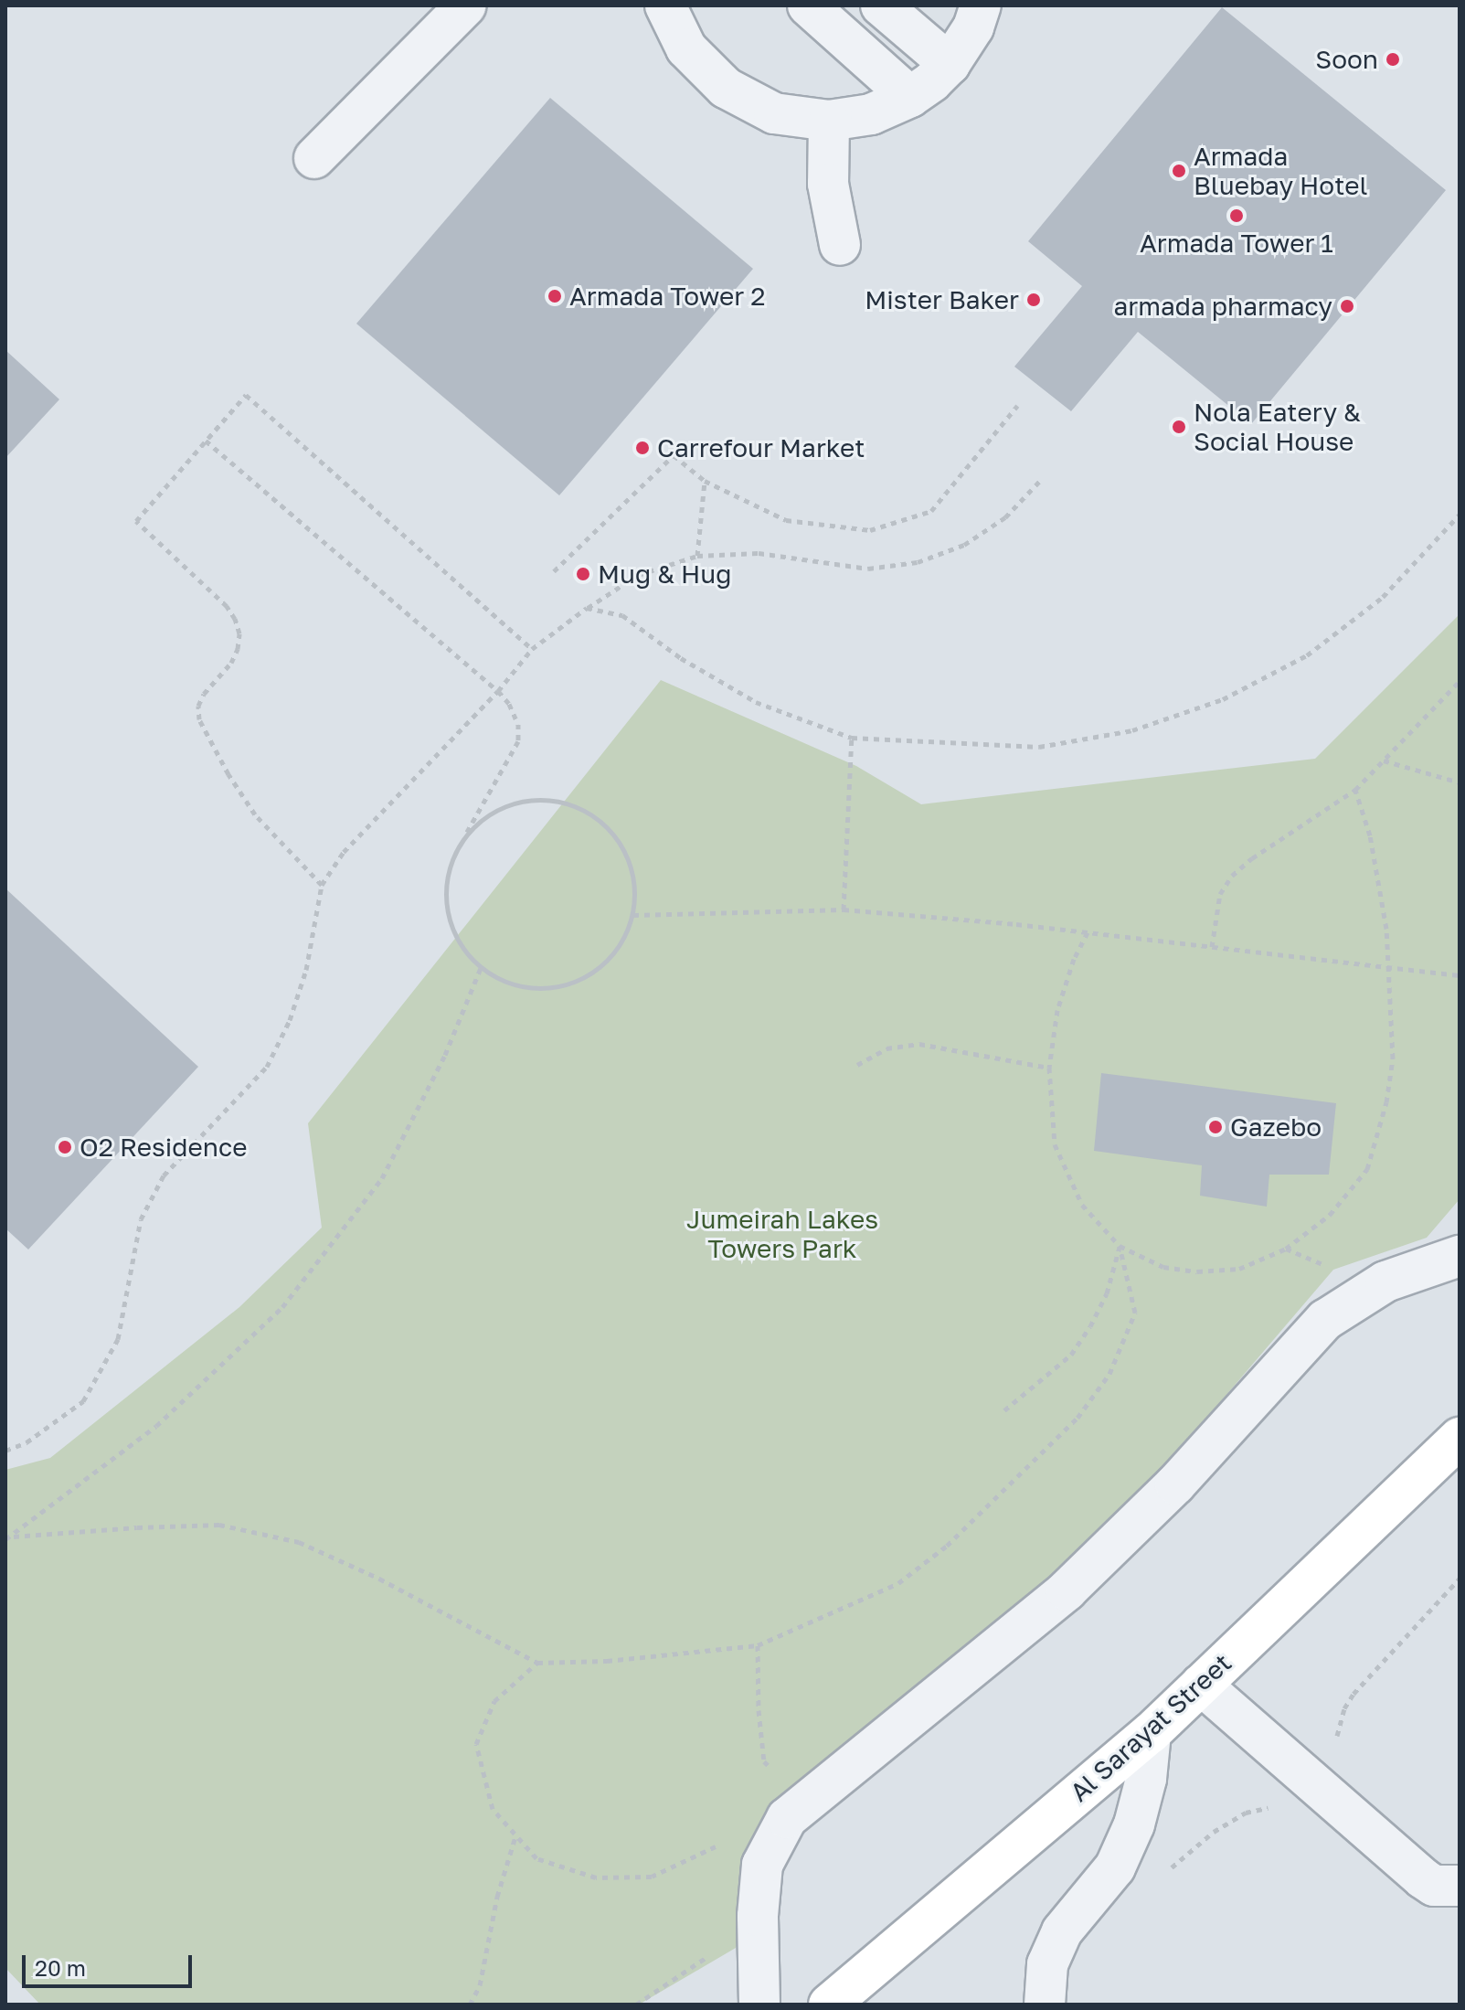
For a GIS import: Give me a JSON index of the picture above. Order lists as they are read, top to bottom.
{
  "streets": {
    "main road": ["Al Sarayat Street"]
  },
  "parks": ["Jumeirah Lakes Towers Park"],
  "places": [
    "Soon",
    "Armada Bluebay Hotel",
    "Armada Tower 1",
    "Armada Tower 2",
    "Mister Baker",
    "armada pharmacy",
    "Nola Eatery & Social House",
    "Carrefour Market",
    "Mug & Hug",
    "Gazebo",
    "O2 Residence"
  ],
  "scale_bar": "20 m"
}
